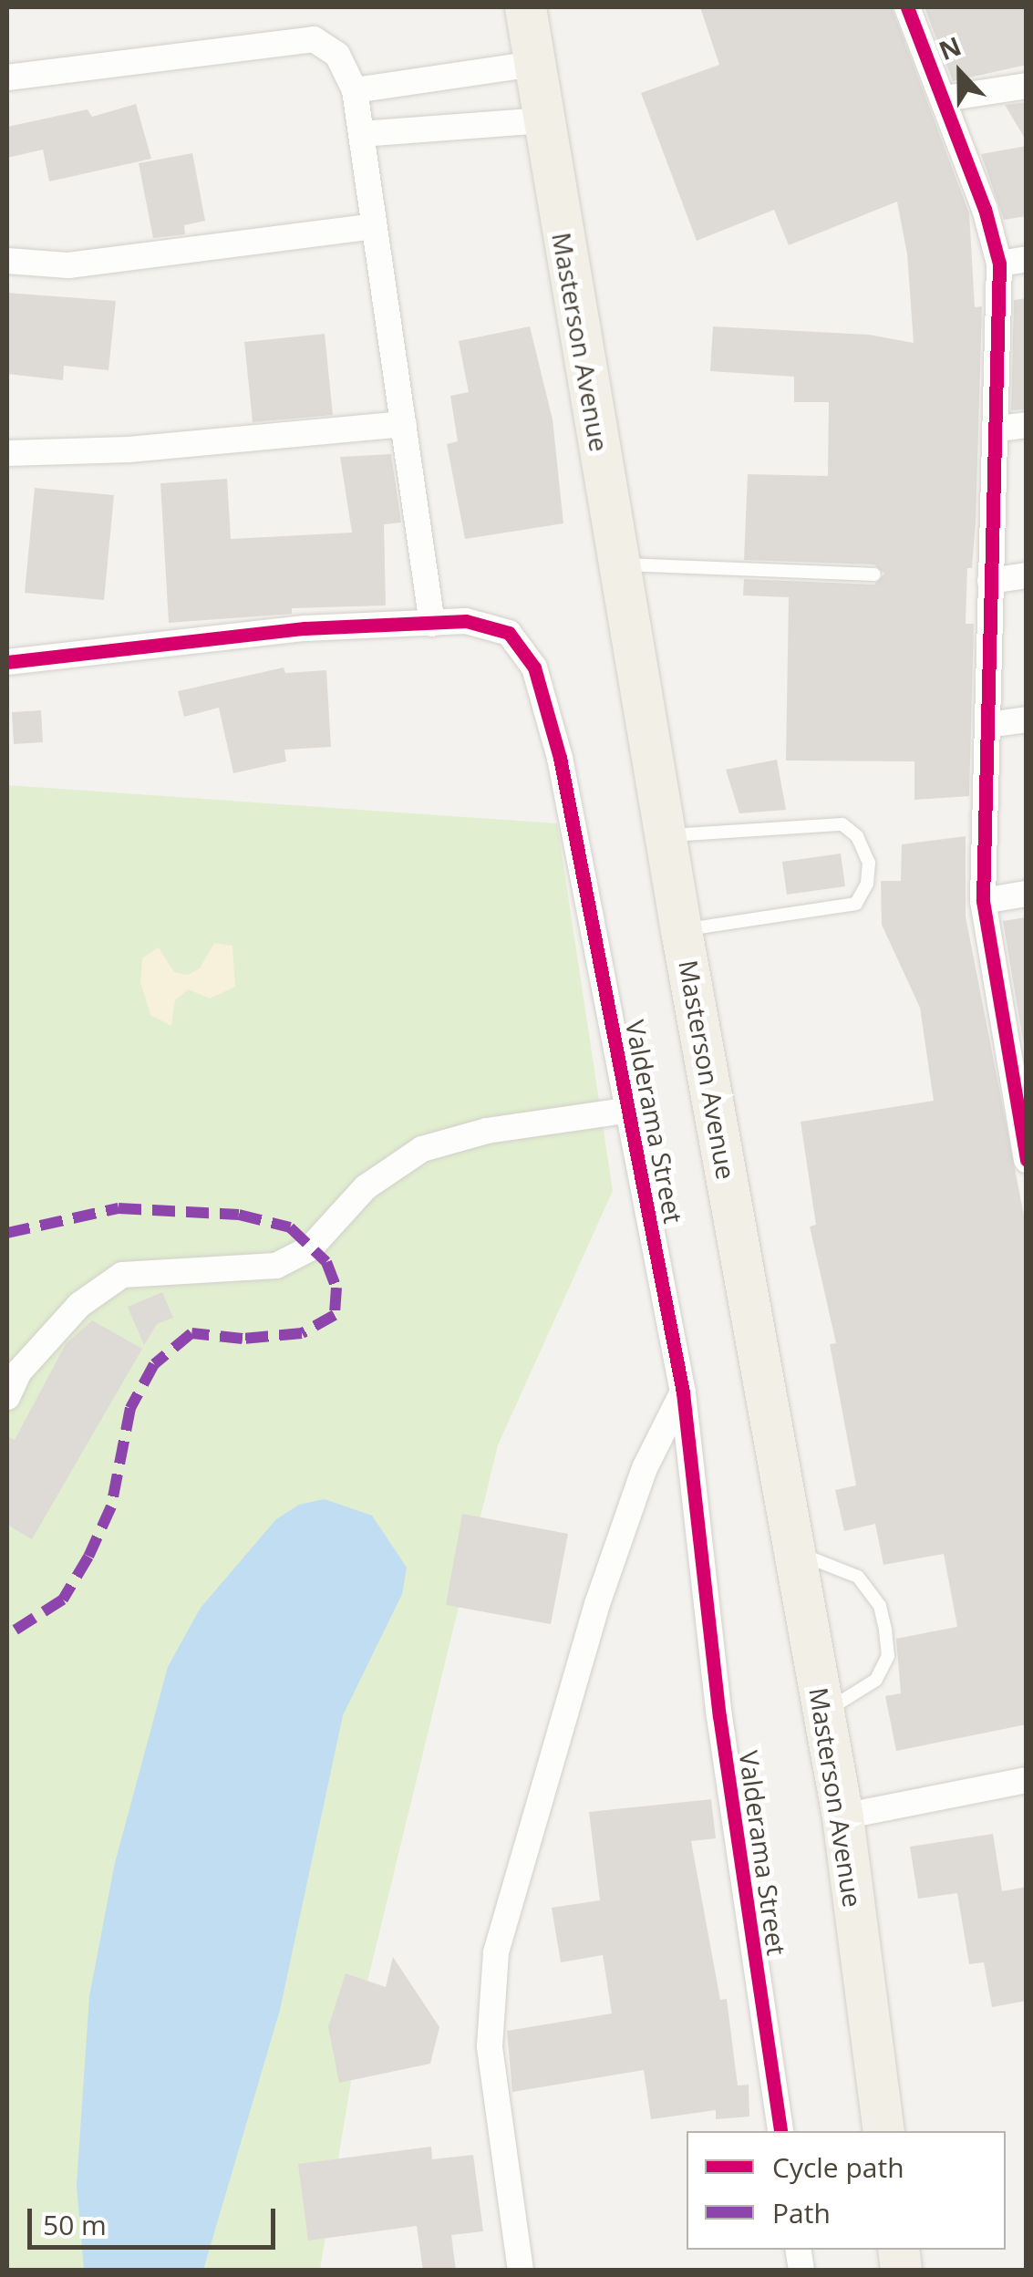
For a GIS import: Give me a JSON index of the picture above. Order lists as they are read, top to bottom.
{
  "streets": {
    "main road": ["Masterson Avenue"],
    "street": ["Valderama Street"]
  },
  "legend": ["Cycle path", "Path"],
  "scale_bar": "50 m",
  "north": "top"
}
